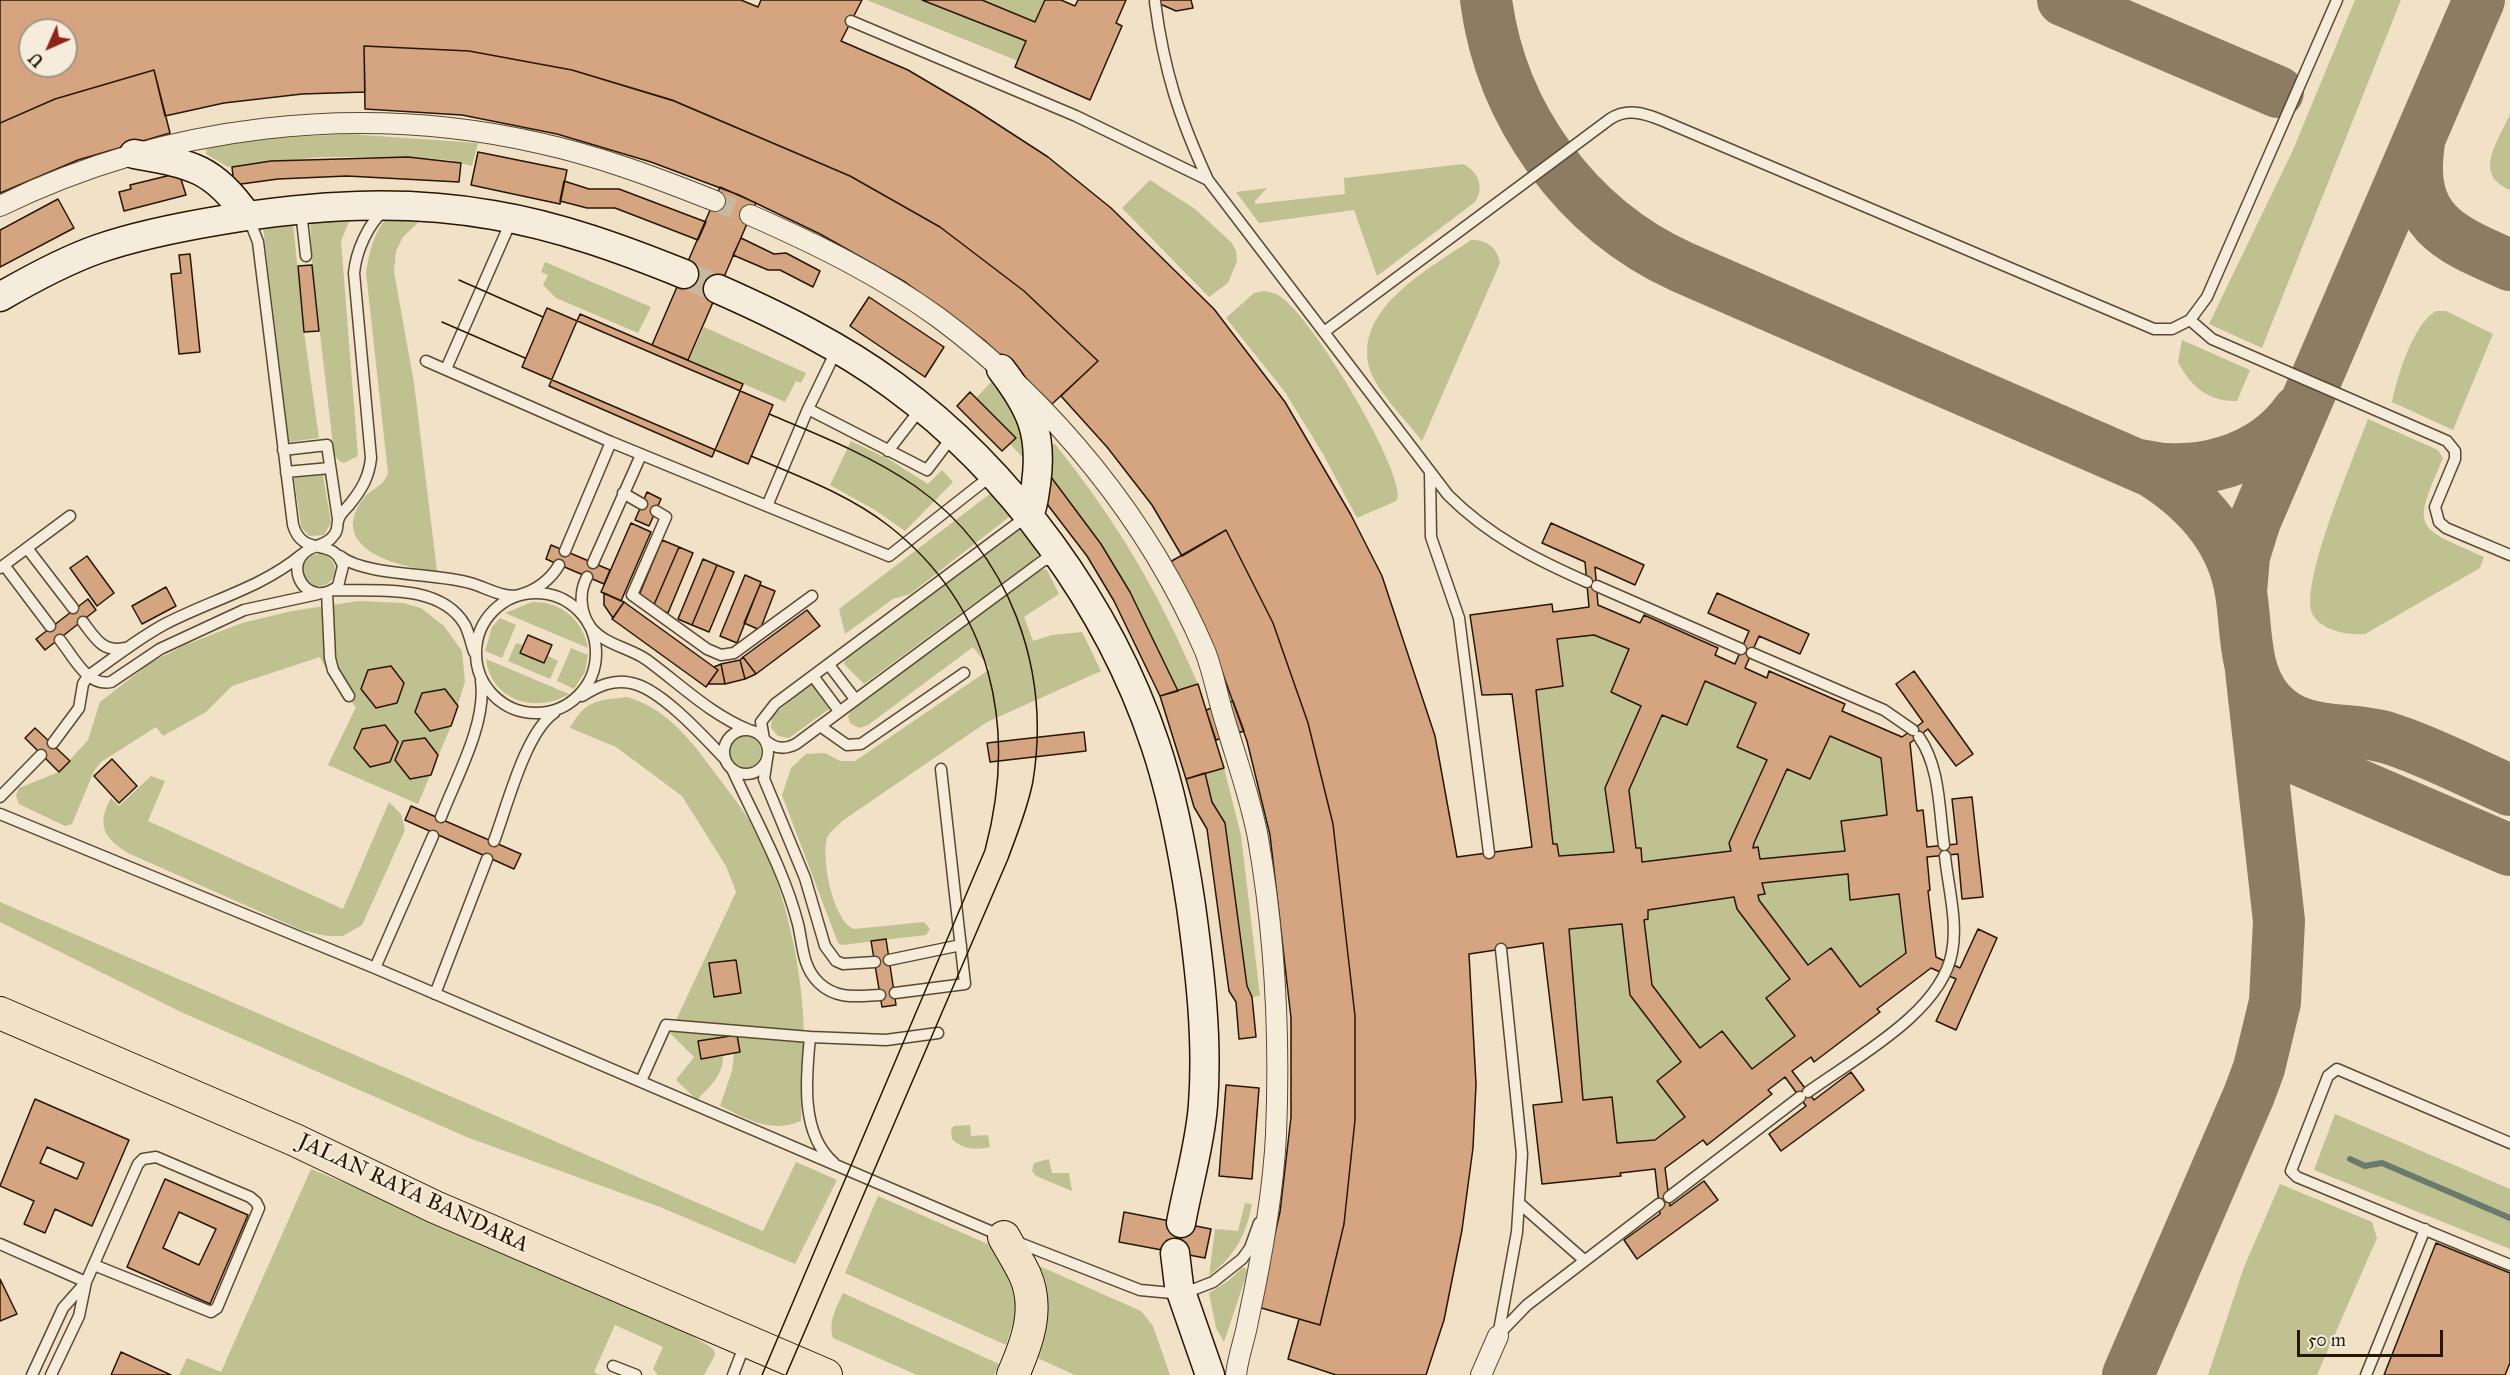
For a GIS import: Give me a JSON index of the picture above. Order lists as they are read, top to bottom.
{
  "streets": {
    "main road": ["JALAN RAYA BANDARA"]
  },
  "scale_bar": "50 m",
  "north": "bottom left"
}
